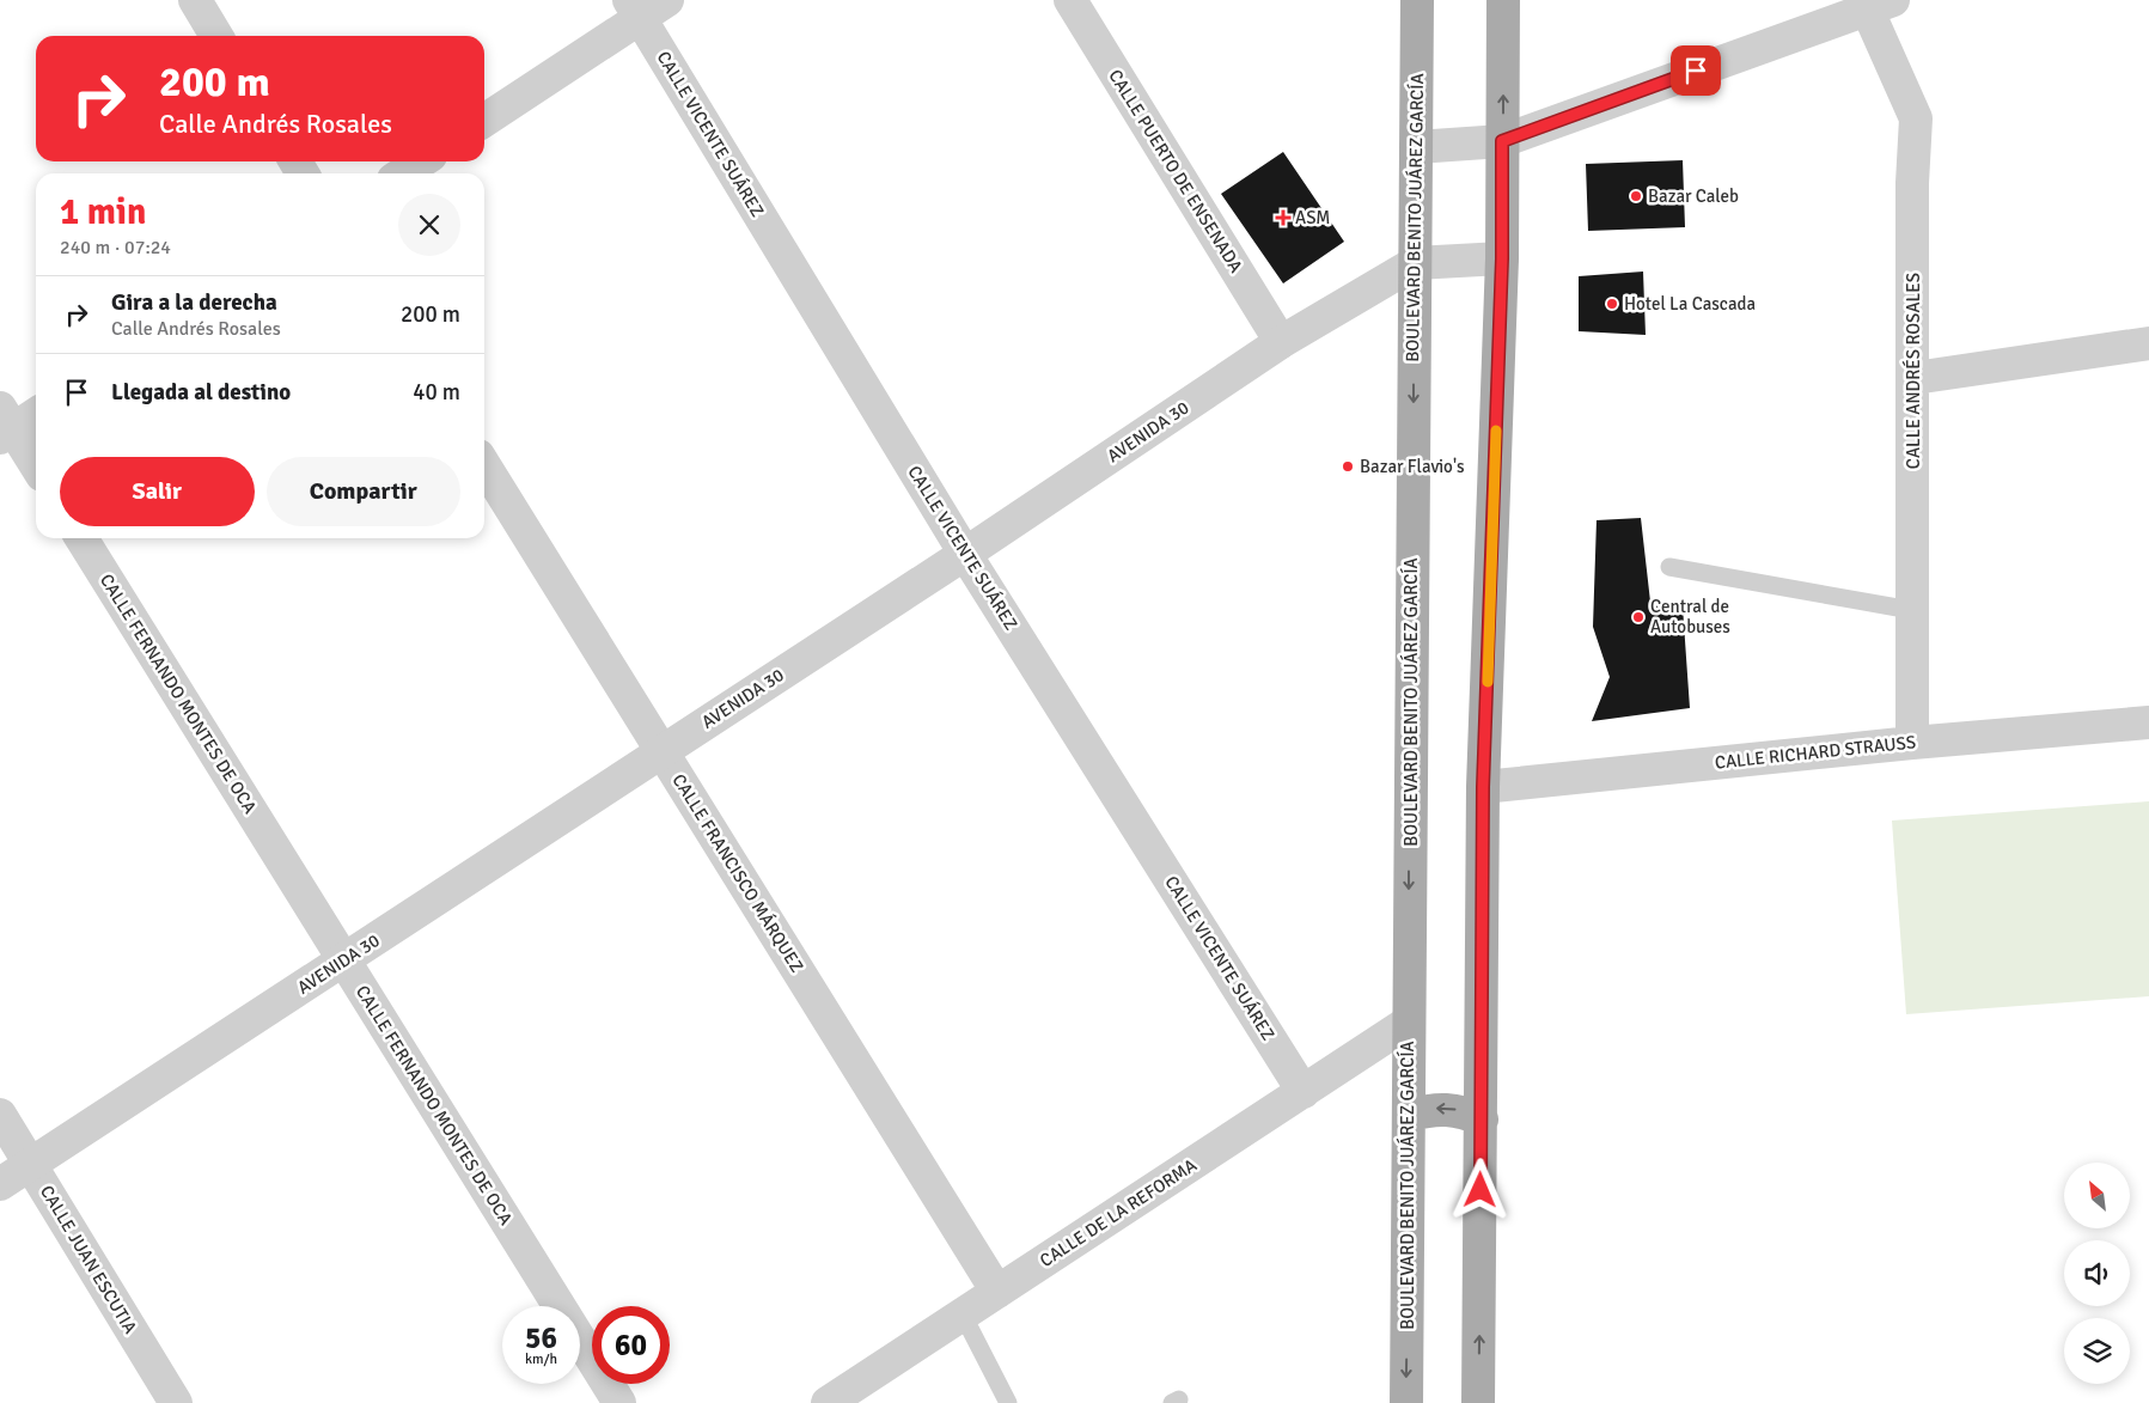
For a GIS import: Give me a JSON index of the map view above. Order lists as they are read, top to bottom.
{
  "streets": {
    "main road": ["BOULEVARD BENITO JUÁREZ GARCÍA"],
    "street": [
      "CALLE VICENTE SUÁREZ",
      "CALLE PUERTO DE ENSENADA",
      "CALLE ANDRÉS ROSALES",
      "AVENIDA 30",
      "CALLE FERNANDO MONTES DE OCA",
      "CALLE RICHARD STRAUSS",
      "CALLE FRANCISCO MÁRQUEZ",
      "CALLE DE LA REFORMA",
      "CALLE JUAN ESCUTIA"
    ]
  },
  "crossings": [
    ["CALLE VICENTE SUÁREZ", "AVENIDA 30"],
    ["CALLE VICENTE SUÁREZ", "CALLE DE LA REFORMA"],
    ["CALLE PUERTO DE ENSENADA", "AVENIDA 30"],
    ["BOULEVARD BENITO JUÁREZ GARCÍA", "CALLE ANDRÉS ROSALES"],
    ["BOULEVARD BENITO JUÁREZ GARCÍA", "AVENIDA 30"],
    ["BOULEVARD BENITO JUÁREZ GARCÍA", "CALLE DE LA REFORMA"],
    ["CALLE ANDRÉS ROSALES", "CALLE RICHARD STRAUSS"],
    ["AVENIDA 30", "CALLE FERNANDO MONTES DE OCA"],
    ["AVENIDA 30", "CALLE FRANCISCO MÁRQUEZ"],
    ["AVENIDA 30", "CALLE JUAN ESCUTIA"],
    ["CALLE FRANCISCO MÁRQUEZ", "CALLE DE LA REFORMA"]
  ],
  "places": {
    "other": [
      "Bazar Caleb",
      "Hotel La Cascada",
      "Bazar Flavio's",
      "Central de Autobuses"
    ],
    "health": ["ASM"]
  },
  "north": "top left",
  "page": {
    "turn": ["200 m", "Calle Andrés Rosales"],
    "heading": ["1 min", "240 m · 07:24"],
    "list": [
      {
        "name": "Gira a la derecha",
        "note": "Calle Andrés Rosales",
        "value": "200 m"
      },
      {
        "name": "Llegada al destino",
        "value": "40 m"
      }
    ],
    "buttons": ["Salir", "Compartir"],
    "speed": "56 km/h",
    "limit": "60"
  }
}
